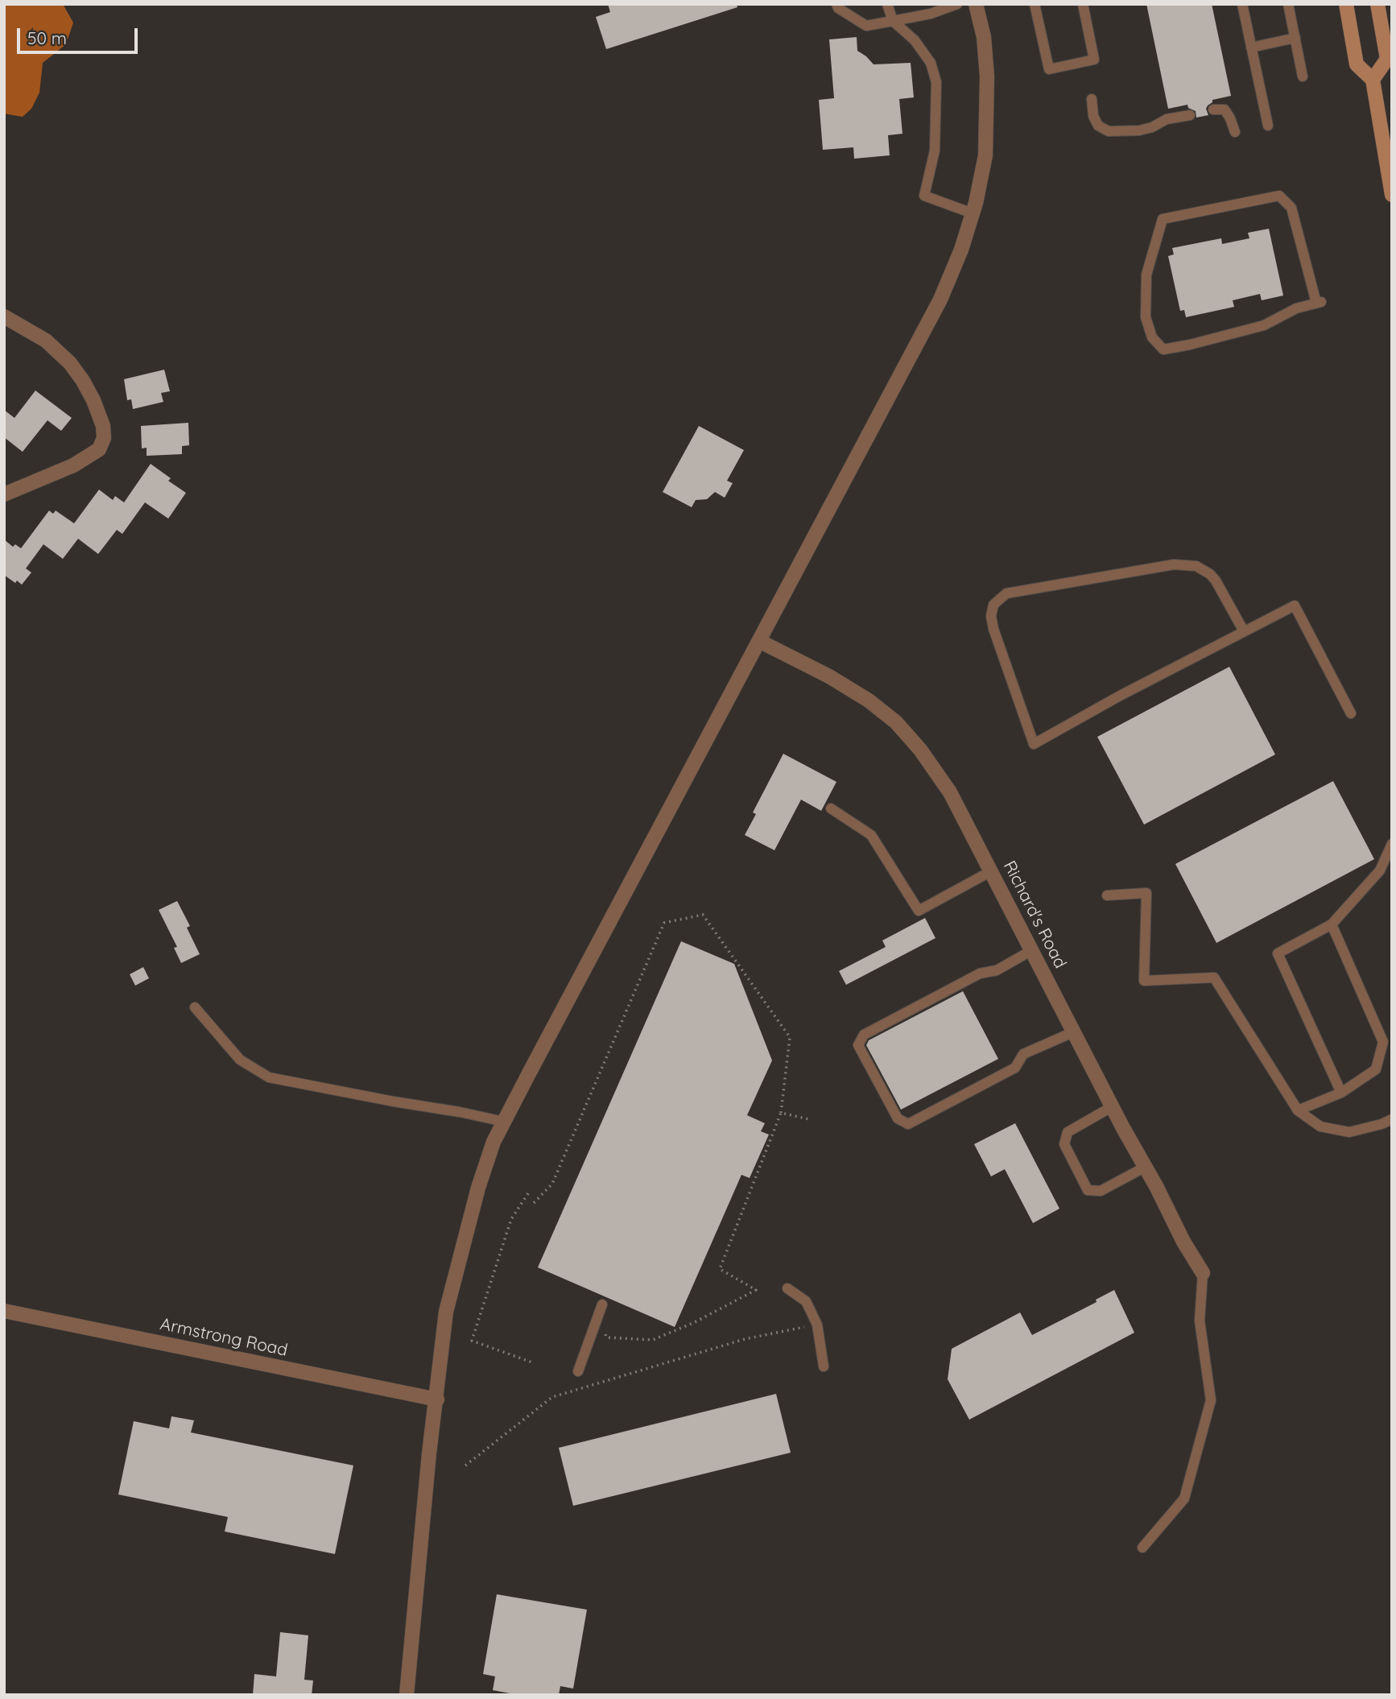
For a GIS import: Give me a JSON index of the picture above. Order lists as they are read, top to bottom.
{
  "streets": {
    "street": ["Richard's Road", "Armstrong Road"]
  },
  "scale_bar": "50 m"
}
